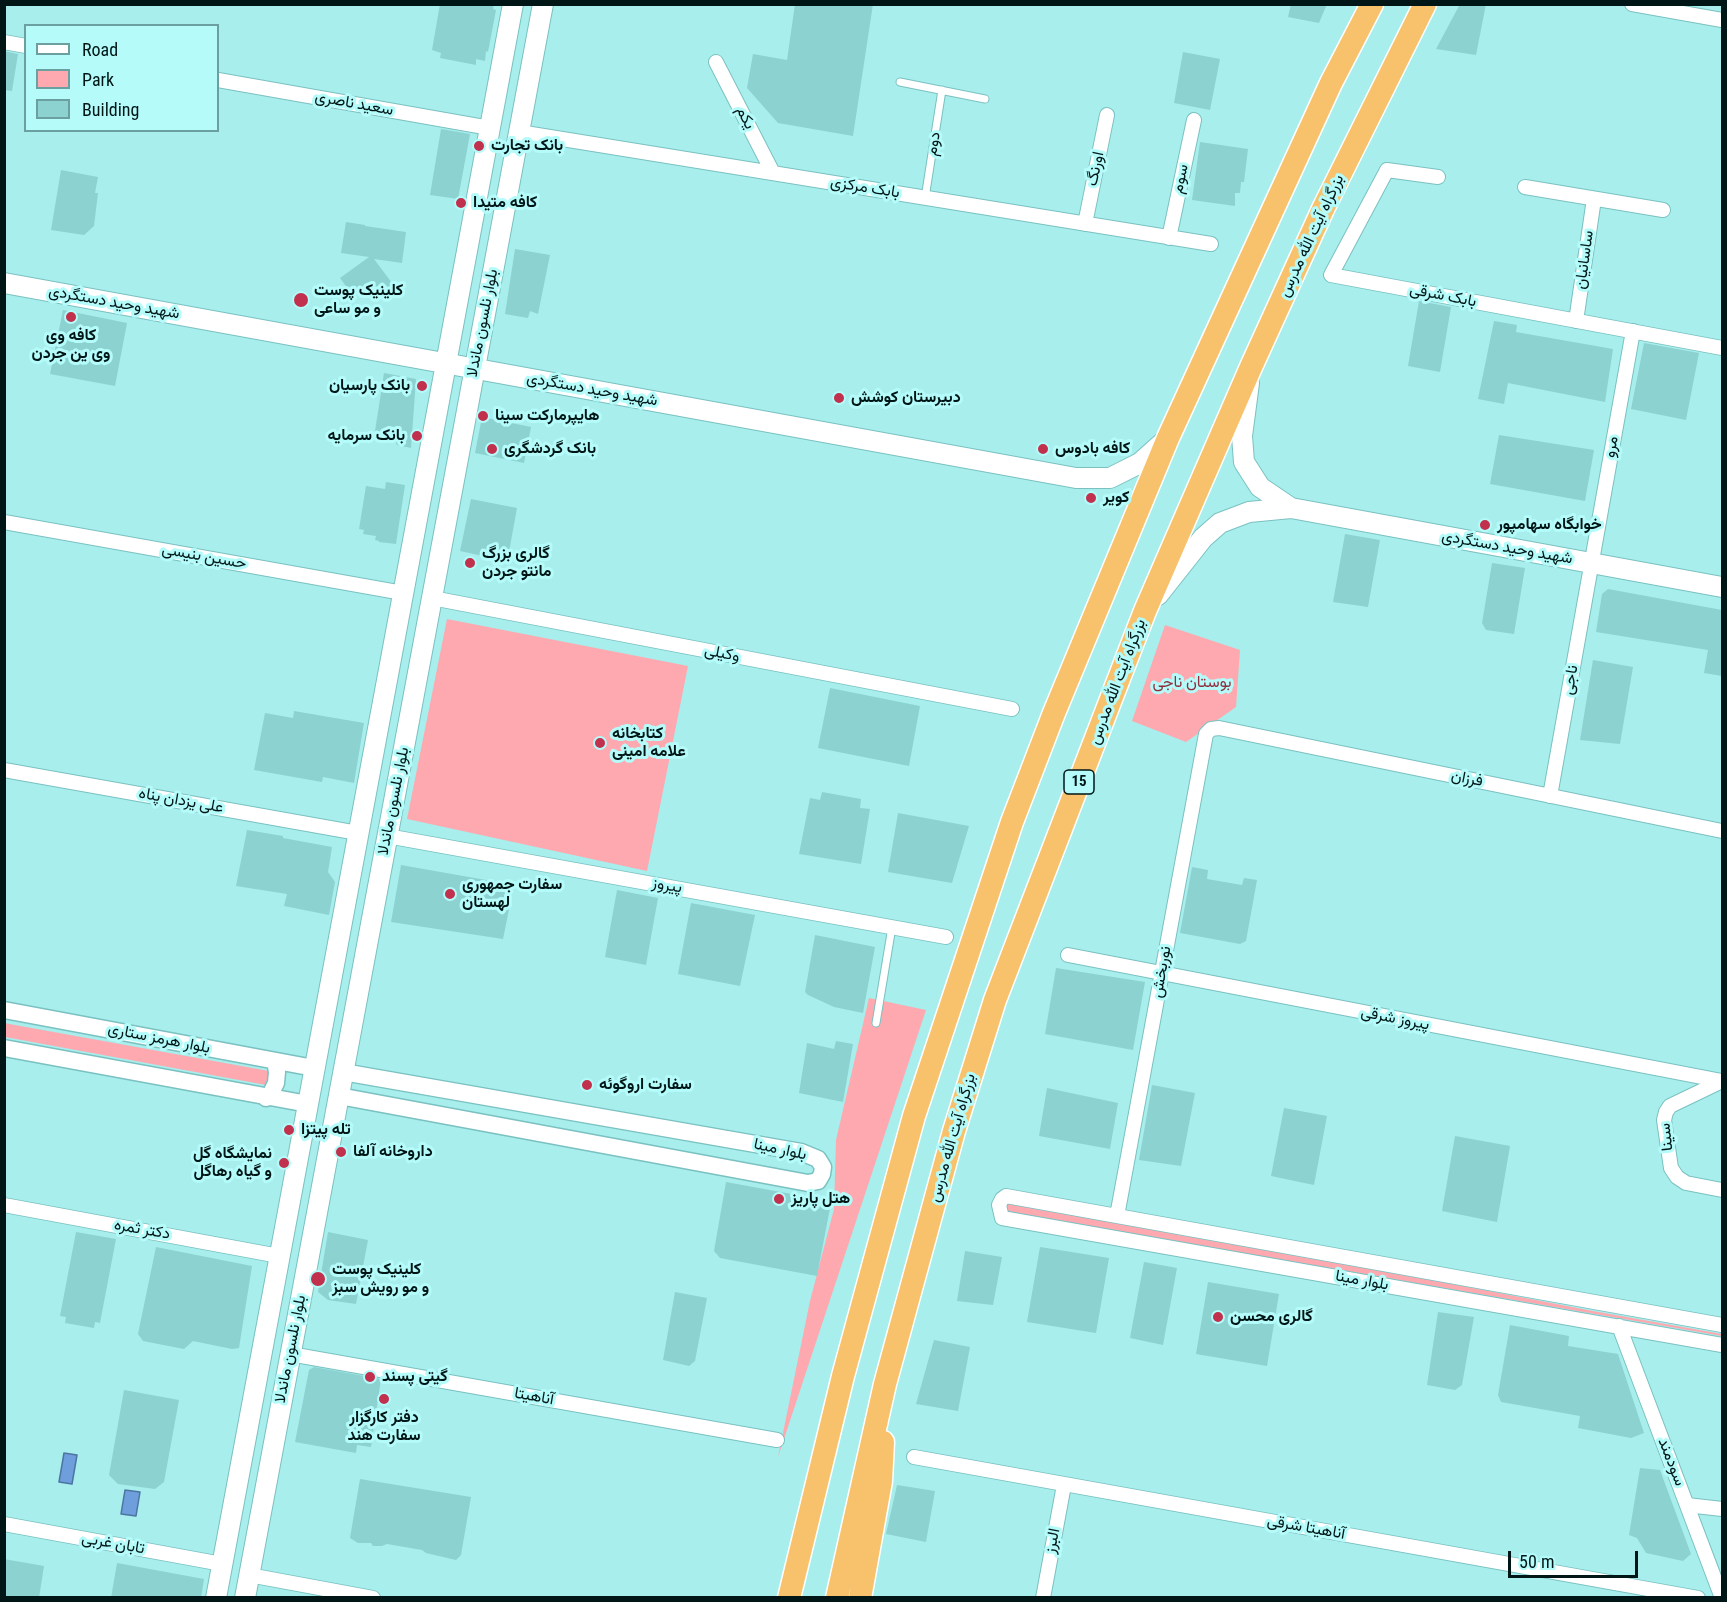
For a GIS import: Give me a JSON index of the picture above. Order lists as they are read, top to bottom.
{
  "streets": {
    "highway": ["بزرگراه آیت الله مدرس", "15"],
    "main road": ["شهید وحید دستگردی", "بلوار نلسون ماندلا"],
    "street": [
      "سعید ناصری",
      "یکم",
      "اورنگ",
      "سوم",
      "بابک مرکزی",
      "ساسانیان",
      "بابک شرقی",
      "مرو",
      "حسین بنیسی",
      "وكيلی",
      "ناجی",
      "فرزان",
      "علی یزدان پناه",
      "پیروز",
      "نوربخش",
      "پیروز شرقی",
      "بلوار هرمز ستاری",
      "سینا",
      "بلوار مینا",
      "دکتر ثمره",
      "آناهیتا",
      "سودمند",
      "آناهیتا شرقی",
      "البرز",
      "تابان غربی"
    ],
    "lane": ["دوم"]
  },
  "crossings": [
    ["سعید ناصری", "بلوار نلسون ماندلا"],
    ["یکم", "بابک مرکزی"],
    ["دوم", "بابک مرکزی"],
    ["اورنگ", "بابک مرکزی"],
    ["سوم", "بابک مرکزی"],
    ["بابک مرکزی", "بلوار نلسون ماندلا"],
    ["بزرگراه آیت الله مدرس", "شهید وحید دستگردی"],
    ["ساسانیان", "بابک شرقی"],
    ["بابک شرقی", "مرو"],
    ["شهید وحید دستگردی", "بلوار نلسون ماندلا"],
    ["شهید وحید دستگردی", "مرو"],
    ["شهید وحید دستگردی", "ناجی"],
    ["بلوار نلسون ماندلا", "حسین بنیسی"],
    ["بلوار نلسون ماندلا", "وكيلی"],
    ["بلوار نلسون ماندلا", "علی یزدان پناه"],
    ["بلوار نلسون ماندلا", "پیروز"],
    ["بلوار نلسون ماندلا", "بلوار هرمز ستاری"],
    ["بلوار نلسون ماندلا", "بلوار مینا"],
    ["بلوار نلسون ماندلا", "دکتر ثمره"],
    ["بلوار نلسون ماندلا", "آناهیتا"],
    ["بلوار نلسون ماندلا", "تابان غربی"],
    ["مرو", "ناجی"],
    ["ناجی", "فرزان"],
    ["فرزان", "نوربخش"],
    ["نوربخش", "پیروز شرقی"],
    ["نوربخش", "بلوار مینا"],
    ["پیروز شرقی", "سینا"],
    ["بلوار مینا", "سودمند"],
    ["آناهیتا شرقی", "البرز"]
  ],
  "parks": ["بوستان ناجی"],
  "places": [
    "بانک تجارت",
    "کافه متیدا",
    "کلینیک پوست و مو ساعی",
    "کافه وی وی ین جردن",
    "بانک پارسیان",
    "دبیرستان کوشش",
    "هایپرمارکت سینا",
    "بانک سرمایه",
    "بانک گردشگری",
    "کافه بادوس",
    "کویر",
    "خوابگاه سهامپور",
    "گالری بزرگ مانتو جردن",
    "کتابخانه علامه امینی",
    "سفارت جمهوری لهستان",
    "سفارت اروگوئه",
    "تله پیتزا",
    "داروخانه آلفا",
    "نمایشگاه گل و گیاه رهاگل",
    "هتل پاریز",
    "کلینیک پوست و مو رویش سبز",
    "گالری محسن",
    "گیتی پسند",
    "دفتر کارگزار سفارت هند"
  ],
  "legend": ["Road", "Park", "Building"],
  "scale_bar": "50 m"
}
